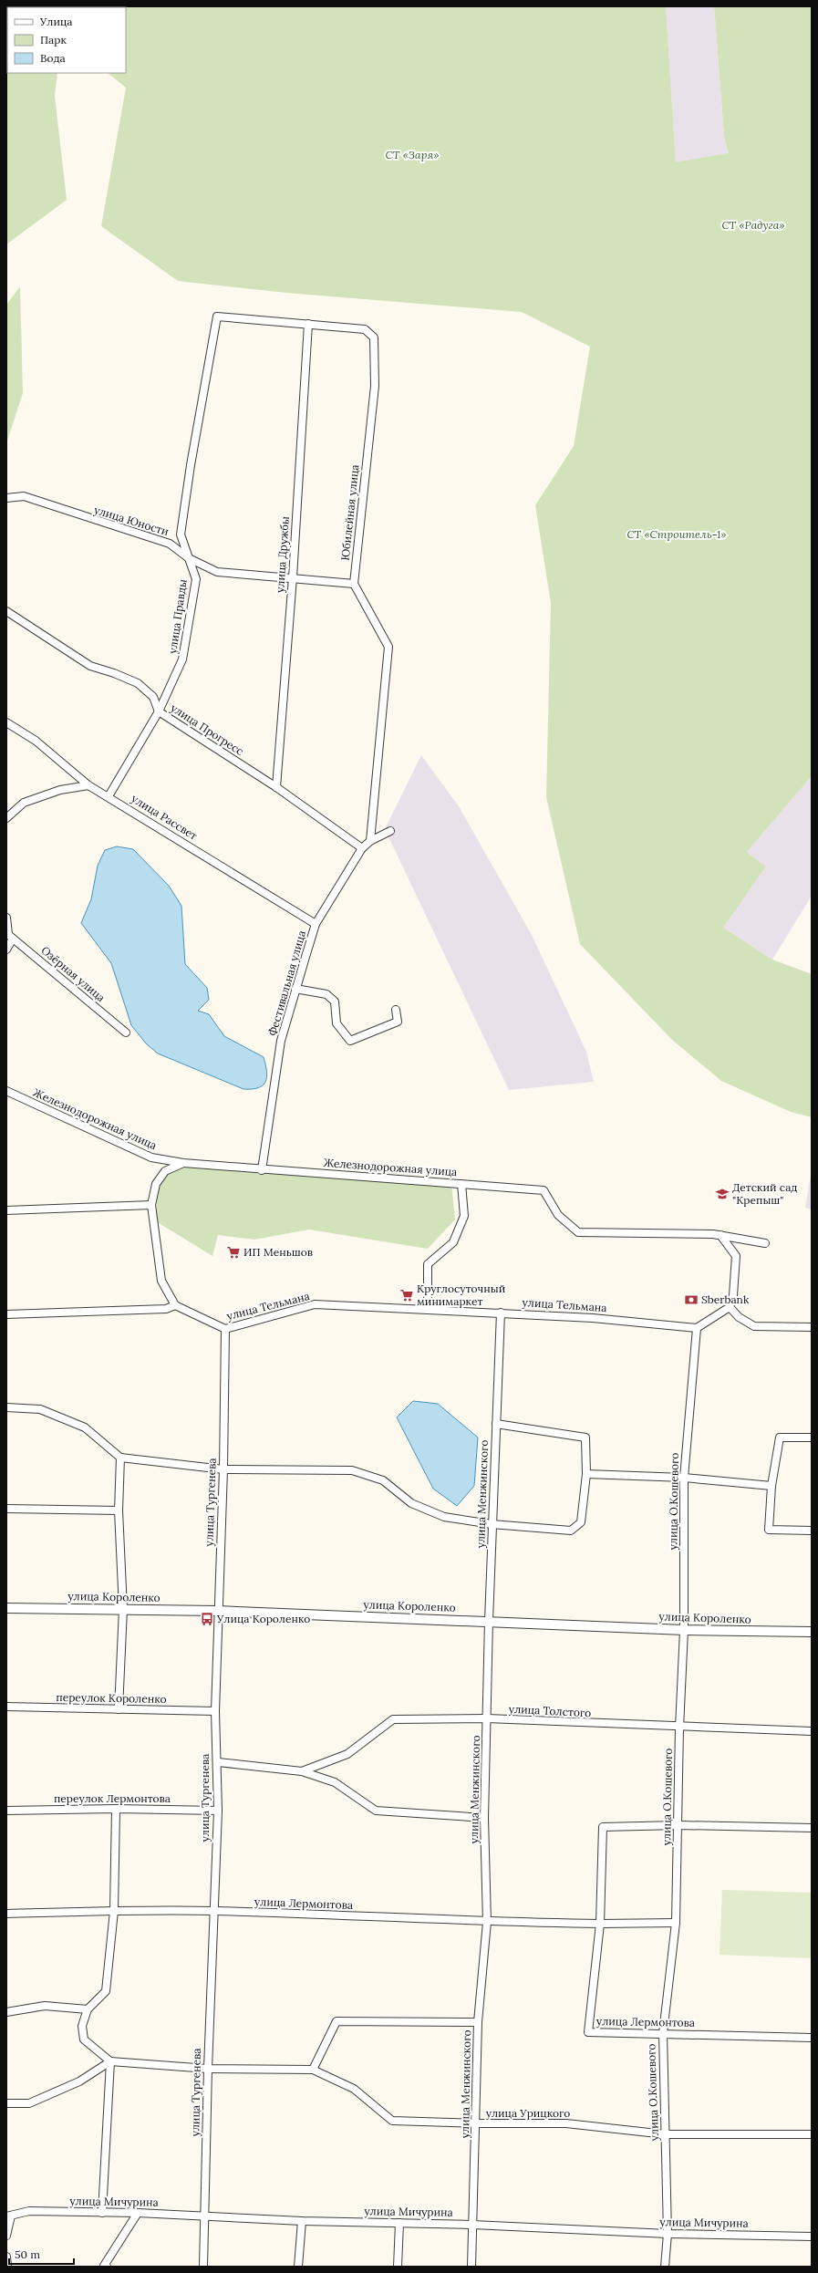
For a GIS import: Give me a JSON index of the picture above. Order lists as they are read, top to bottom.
{
  "streets": {
    "street": [
      "Юбилейная улица",
      "улица Юности",
      "улица Дружбы",
      "улица Правды",
      "улица Прогресс",
      "улица Рассвет",
      "Озёрная улица",
      "Фестивальная улица",
      "Железнодорожная улица",
      "улица Тельмана",
      "улица Менжинского",
      "улица О.Кошевого",
      "улица Тургенева",
      "улица Короленко",
      "переулок Короленко",
      "улица Толстого",
      "переулок Лермонтова",
      "улица Лермонтова",
      "улица Урицкого",
      "улица Мичурина"
    ]
  },
  "crossings": [
    ["Юбилейная улица", "улица Юности"],
    ["Юбилейная улица", "улица Дружбы"],
    ["Юбилейная улица", "улица Правды"],
    ["улица Юности", "улица Дружбы"],
    ["улица Юности", "улица Правды"],
    ["улица Дружбы", "улица Прогресс"],
    ["улица Правды", "улица Прогресс"],
    ["улица Правды", "улица Рассвет"],
    ["улица Прогресс", "Фестивальная улица"],
    ["улица Рассвет", "Фестивальная улица"],
    ["Фестивальная улица", "Железнодорожная улица"],
    ["улица Тельмана", "улица Менжинского"],
    ["улица Тельмана", "улица О.Кошевого"],
    ["улица Тельмана", "улица Тургенева"],
    ["улица Менжинского", "улица Короленко"],
    ["улица Менжинского", "улица Толстого"],
    ["улица Менжинского", "улица Лермонтова"],
    ["улица Менжинского", "улица Урицкого"],
    ["улица Менжинского", "улица Мичурина"],
    ["улица О.Кошевого", "улица Короленко"],
    ["улица О.Кошевого", "улица Толстого"],
    ["улица О.Кошевого", "улица Лермонтова"],
    ["улица О.Кошевого", "улица Урицкого"],
    ["улица О.Кошевого", "улица Мичурина"],
    ["улица Тургенева", "улица Короленко"],
    ["улица Тургенева", "переулок Короленко"],
    ["улица Тургенева", "улица Толстого"],
    ["улица Тургенева", "переулок Лермонтова"],
    ["улица Тургенева", "улица Лермонтова"],
    ["улица Тургенева", "улица Урицкого"],
    ["улица Тургенева", "улица Мичурина"]
  ],
  "parks": ["СТ «Заря»", "СТ «Радуга»", "СТ «Строитель-1»"],
  "places": {
    "school or university": ["Детский сад \"Крепыш\""],
    "supermarket": ["ИП Меньшов", "Круглосуточный минимаркет"],
    "bank": ["Sberbank"],
    "bus stop": ["Улица Короленко"]
  },
  "legend": ["Улица", "Парк", "Вода"],
  "scale_bar": "50 m"
}
